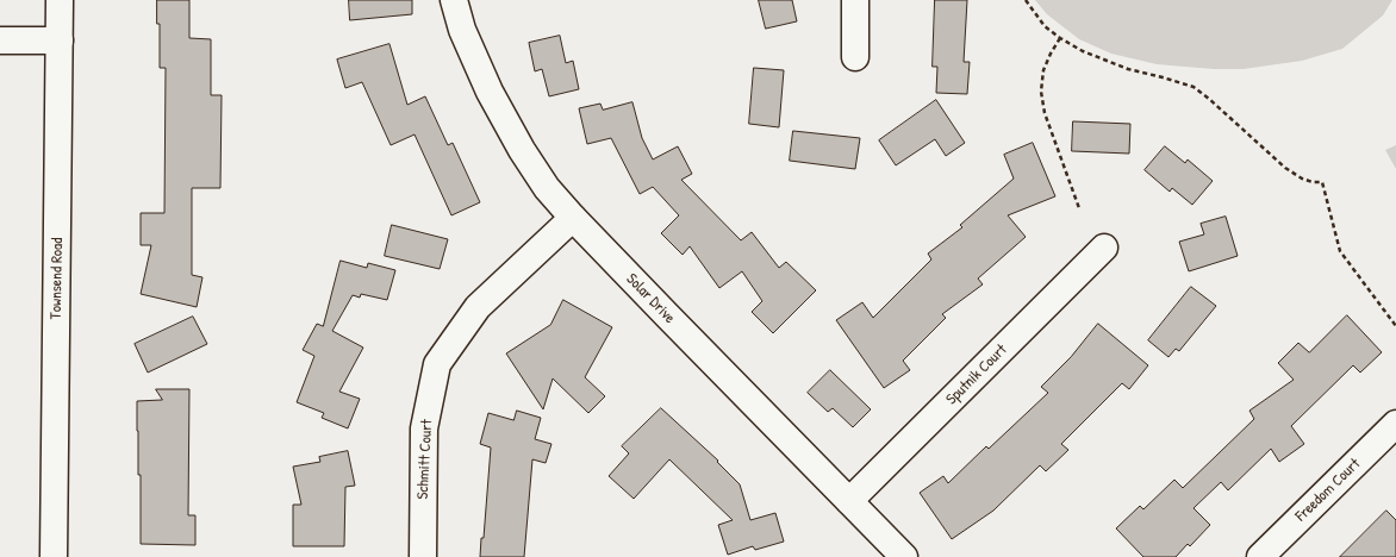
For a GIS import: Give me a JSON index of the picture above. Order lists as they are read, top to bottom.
{
  "streets": {
    "street": [
      "Townsend Road",
      "Solar Drive",
      "Sputnik Court",
      "Schmitt Court",
      "Freedom Court"
    ]
  },
  "crossings": [
    ["Solar Drive", "Sputnik Court"],
    ["Solar Drive", "Schmitt Court"]
  ]
}
